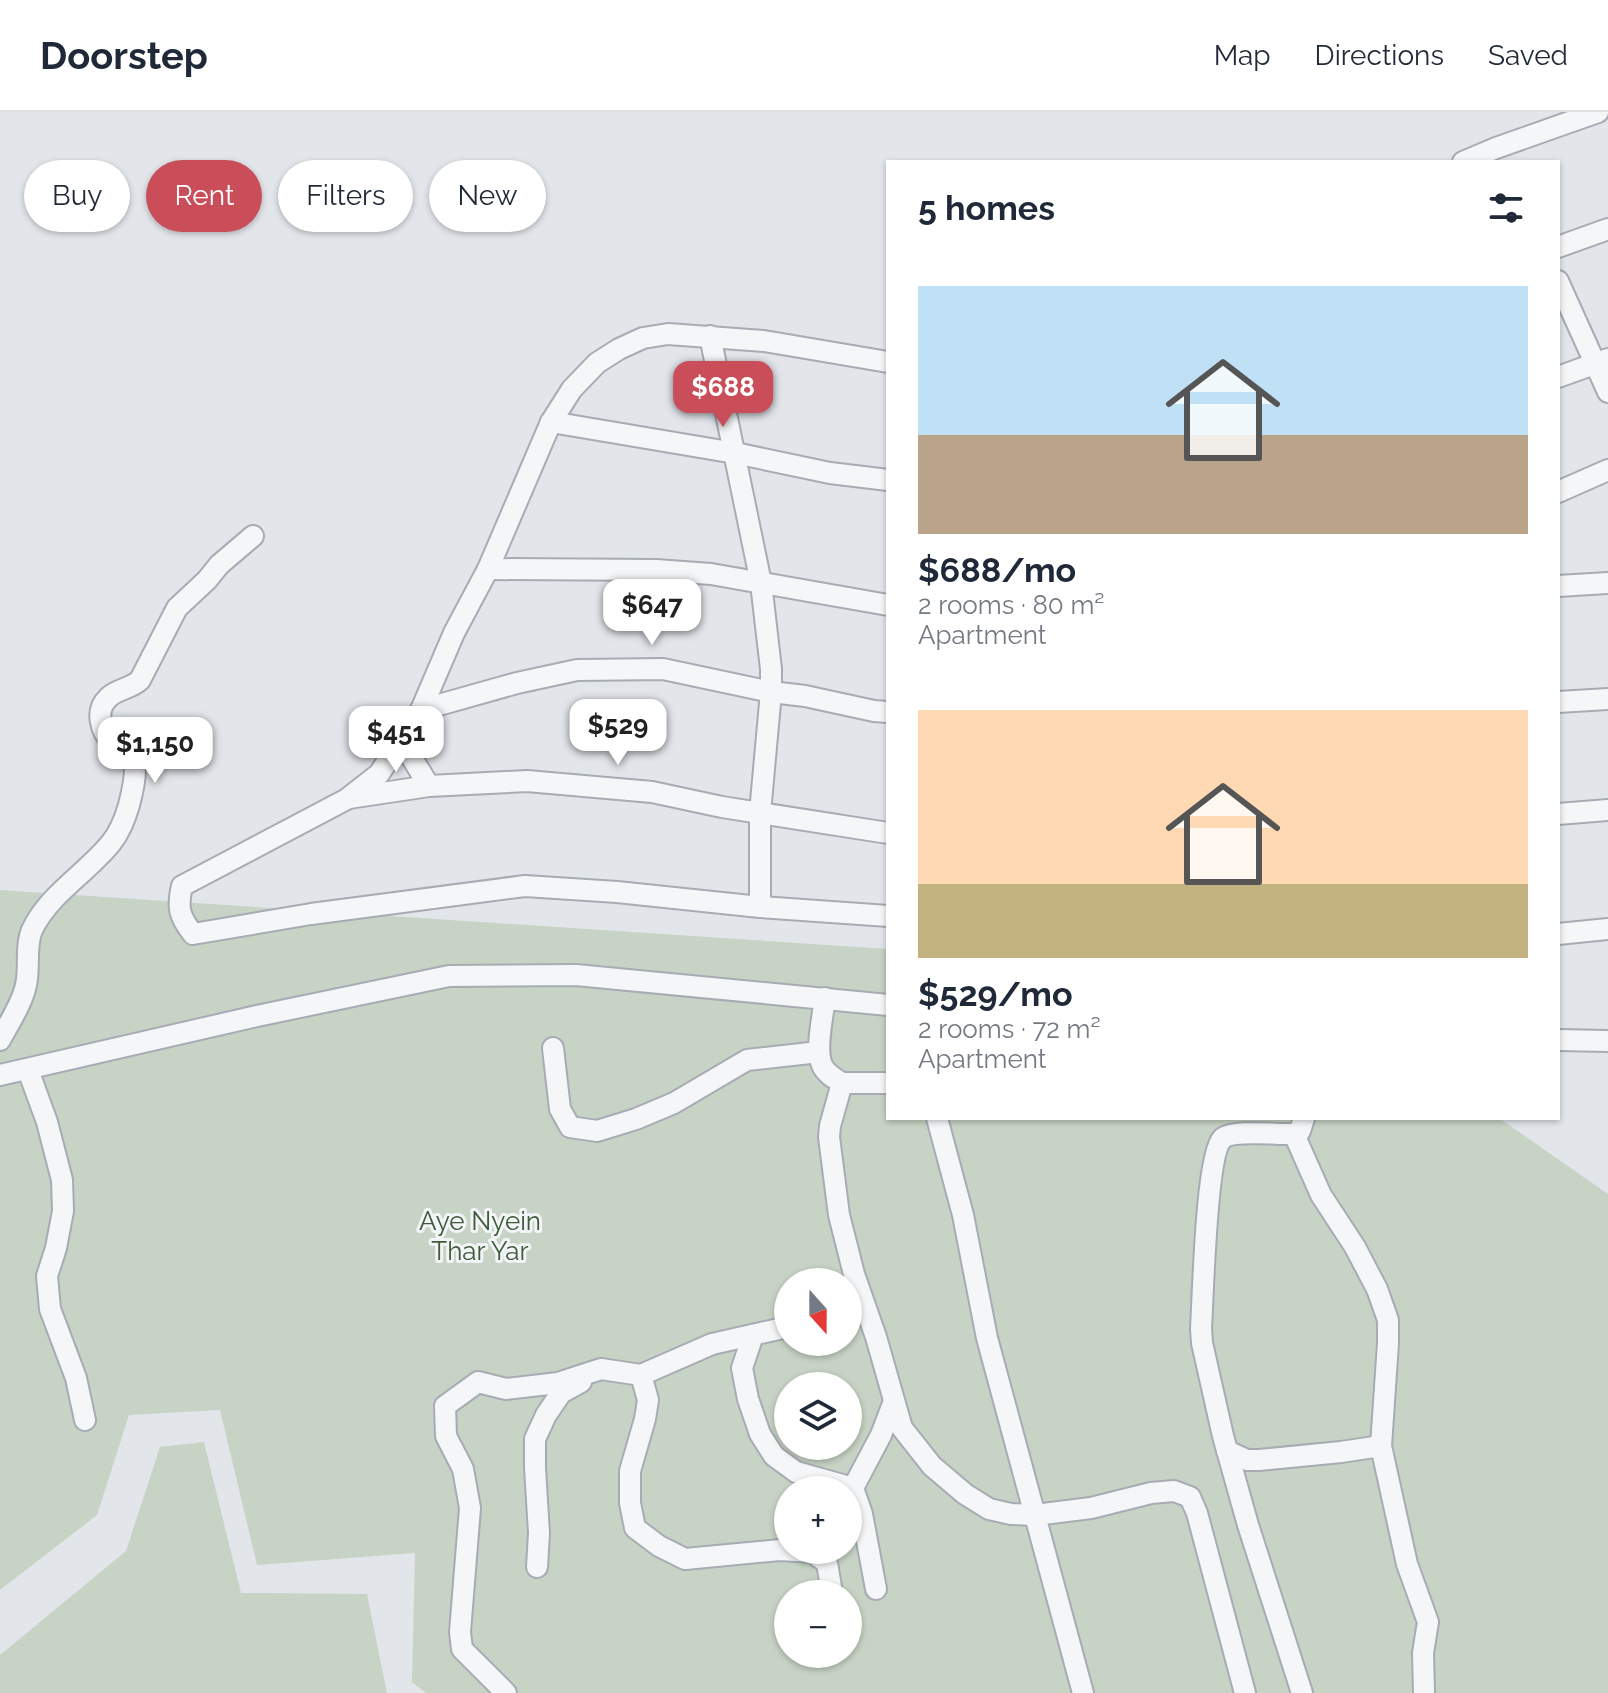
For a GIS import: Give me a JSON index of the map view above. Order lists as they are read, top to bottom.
{
  "parks": ["Aye Nyein Thar Yar"],
  "north": "bottom",
  "page": {
    "header": "Doorstep",
    "nav": ["Map", "Directions", "Saved"],
    "chip": [
      "Buy",
      "Rent",
      "Filters",
      "New"
    ],
    "heading": "5 homes",
    "list": [
      {
        "name": "$688/mo",
        "note": "2 rooms · 80 m² · Apartment"
      },
      {
        "name": "$529/mo",
        "note": "2 rooms · 72 m² · Apartment"
      }
    ],
    "price": [
      "$688",
      "$647",
      "$529",
      "$451",
      "$1,150"
    ],
    "map_buttons": ["+", "−"]
  }
}
